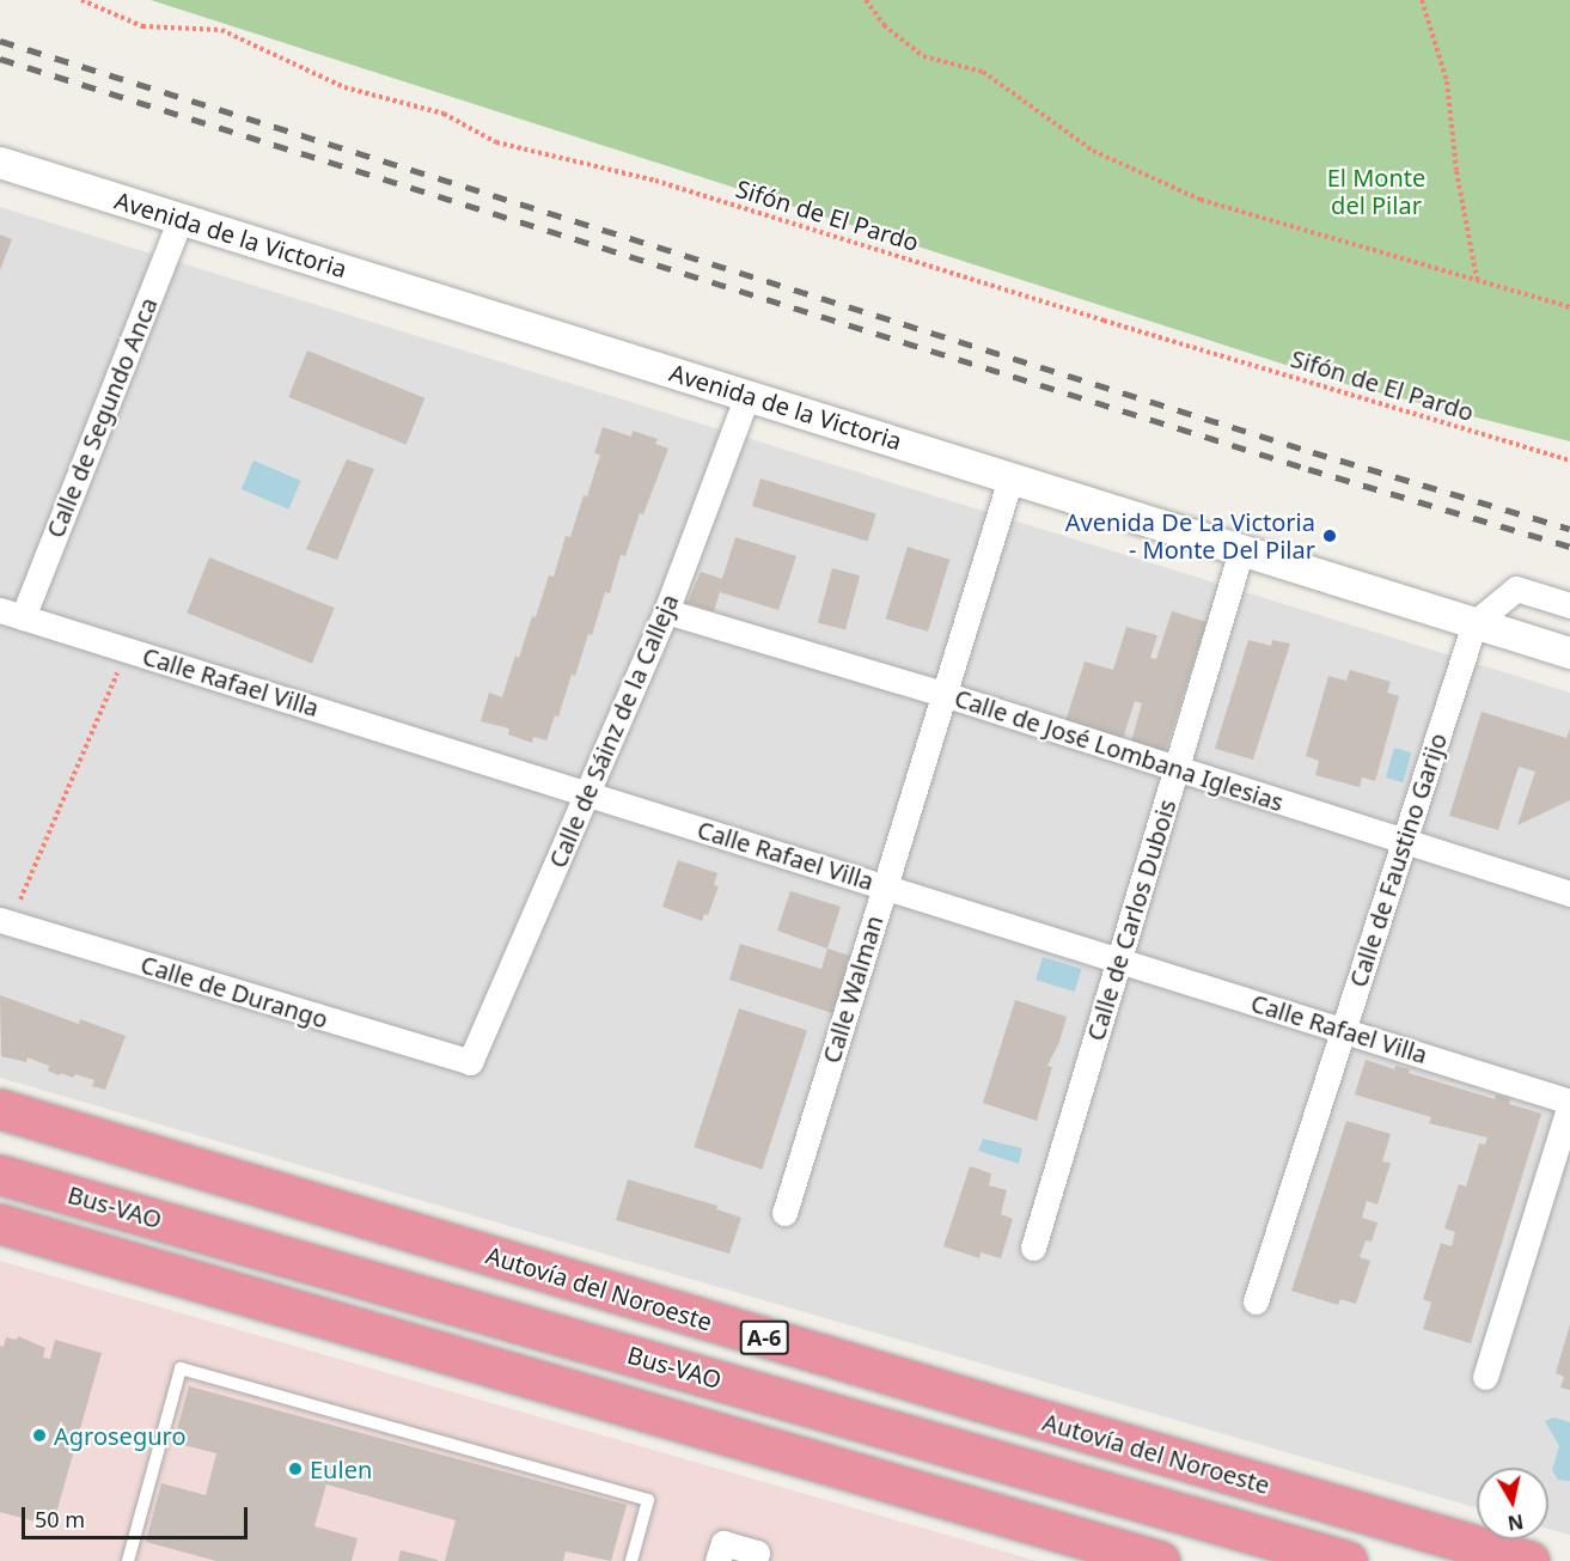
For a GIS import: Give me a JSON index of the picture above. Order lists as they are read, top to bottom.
{
  "streets": {
    "highway": ["Bus-VAO", "Autovía del Noroeste", "A-6"],
    "street": [
      "Avenida de la Victoria",
      "Calle de Segundo Anca",
      "Calle Rafael Villa",
      "Calle de Sáinz de la Calleja",
      "Calle de José Lombana Iglesias",
      "Calle de Faustino Garijo",
      "Calle de Carlos Dubois",
      "Calle Walman",
      "Calle de Durango"
    ],
    "path": ["Sifón de El Pardo"]
  },
  "crossings": [
    ["Avenida de la Victoria", "Calle de Segundo Anca"],
    ["Avenida de la Victoria", "Calle de Sáinz de la Calleja"],
    ["Avenida de la Victoria", "Calle de Faustino Garijo"],
    ["Avenida de la Victoria", "Calle de Carlos Dubois"],
    ["Avenida de la Victoria", "Calle Walman"],
    ["Calle de Segundo Anca", "Calle Rafael Villa"],
    ["Calle Rafael Villa", "Calle de Sáinz de la Calleja"],
    ["Calle Rafael Villa", "Calle de Faustino Garijo"],
    ["Calle Rafael Villa", "Calle de Carlos Dubois"],
    ["Calle Rafael Villa", "Calle Walman"],
    ["Calle de Sáinz de la Calleja", "Calle de José Lombana Iglesias"],
    ["Calle de Sáinz de la Calleja", "Calle de Durango"],
    ["Calle de José Lombana Iglesias", "Calle de Faustino Garijo"],
    ["Calle de José Lombana Iglesias", "Calle de Carlos Dubois"],
    ["Calle de José Lombana Iglesias", "Calle Walman"]
  ],
  "parks": ["El Monte del Pilar"],
  "places": ["Avenida De La Victoria - Monte Del Pilar", "Agroseguro", "Eulen"],
  "scale_bar": "50 m",
  "north": "bottom"
}
